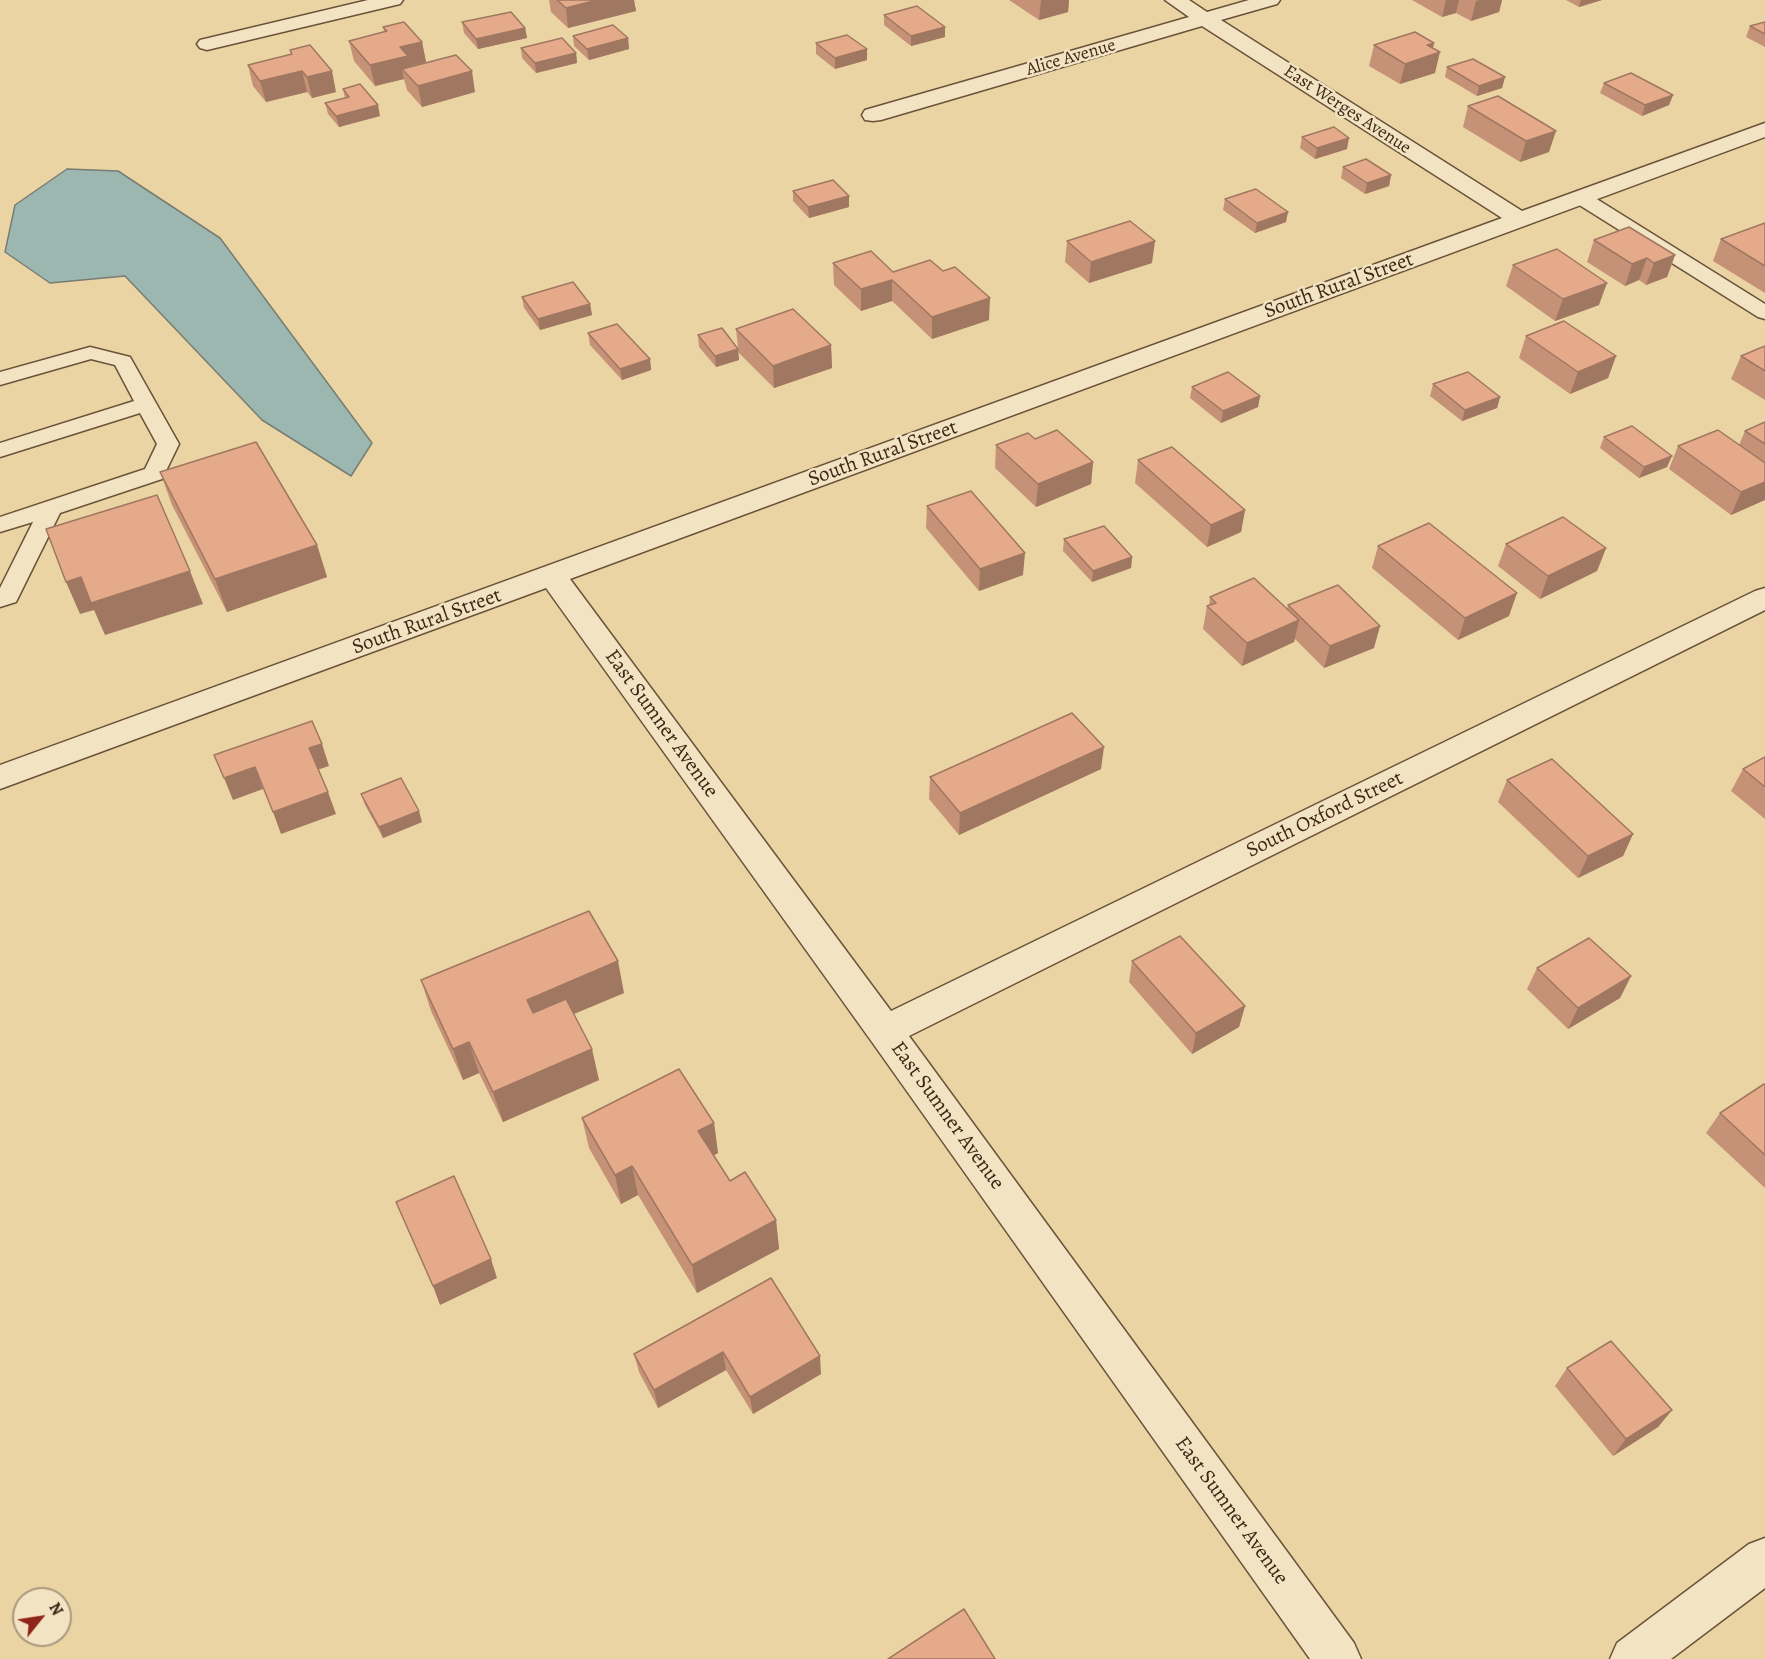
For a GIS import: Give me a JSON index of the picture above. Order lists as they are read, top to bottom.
{
  "streets": {
    "street": [
      "Alice Avenue",
      "East Werges Avenue",
      "South Rural Street",
      "East Sumner Avenue",
      "South Oxford Street"
    ]
  },
  "crossings": [
    ["Alice Avenue", "East Werges Avenue"],
    ["East Werges Avenue", "South Rural Street"],
    ["South Rural Street", "East Sumner Avenue"],
    ["East Sumner Avenue", "South Oxford Street"]
  ],
  "north": "top right"
}
